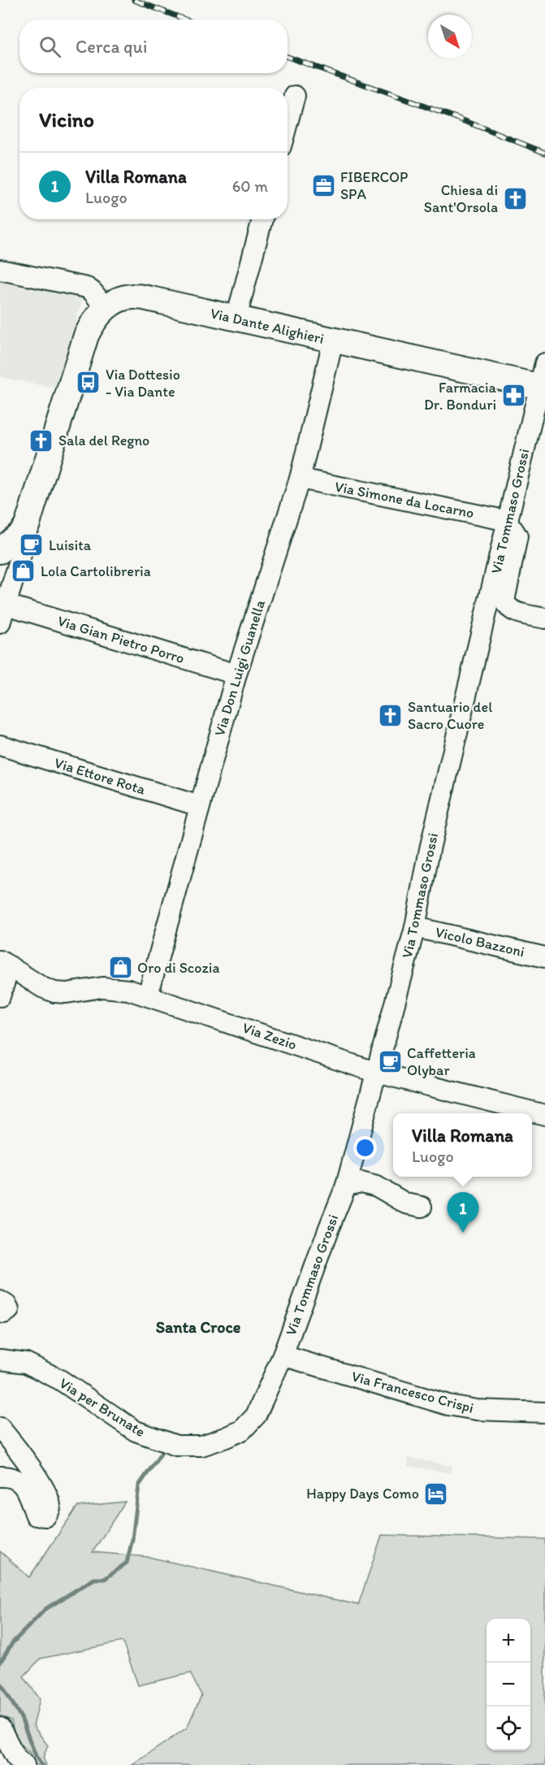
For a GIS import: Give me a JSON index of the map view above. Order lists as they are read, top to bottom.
{
  "streets": {
    "main road": ["Via Dante Alighieri"],
    "street": [
      "Via Simone da Locarno",
      "Via Tommaso Grossi",
      "Via Gian Pietro Porro",
      "Via Don Luigi Guanella",
      "Via Ettore Rota",
      "Vicolo Bazzoni",
      "Via Zezio",
      "Via Francesco Crispi",
      "Via per Brunate"
    ]
  },
  "crossings": [
    ["Via Dante Alighieri", "Via Tommaso Grossi"],
    ["Via Dante Alighieri", "Via Don Luigi Guanella"],
    ["Via Simone da Locarno", "Via Tommaso Grossi"],
    ["Via Simone da Locarno", "Via Don Luigi Guanella"],
    ["Via Tommaso Grossi", "Vicolo Bazzoni"],
    ["Via Tommaso Grossi", "Via Zezio"],
    ["Via Tommaso Grossi", "Via Francesco Crispi"],
    ["Via Tommaso Grossi", "Via per Brunate"],
    ["Via Gian Pietro Porro", "Via Don Luigi Guanella"],
    ["Via Don Luigi Guanella", "Via Ettore Rota"],
    ["Via Don Luigi Guanella", "Via Zezio"]
  ],
  "districts": ["Santa Croce"],
  "places": {
    "office": ["FIBERCOP SPA"],
    "church": ["Chiesa di Sant'Orsola", "Sala del Regno", "Santuario del Sacro Cuore"],
    "bus stop": ["Via Dottesio - Via Dante"],
    "pharmacy": ["Farmacia Dr. Bonduri"],
    "cafe": ["Luisita", "Caffetteria Olybar"],
    "shop": ["Lola Cartolibreria", "Oro di Scozia"],
    "hotel": ["Happy Days Como"]
  },
  "north": "bottom right",
  "page": {
    "search": "Cerca qui",
    "heading": "Vicino",
    "list": [
      {
        "mark": "1",
        "name": "Villa Romana",
        "note": "Luogo",
        "value": "60 m"
      }
    ],
    "popup": ["Villa Romana", "Luogo"],
    "pins": "1",
    "map_buttons": ["+", "−"]
  }
}
